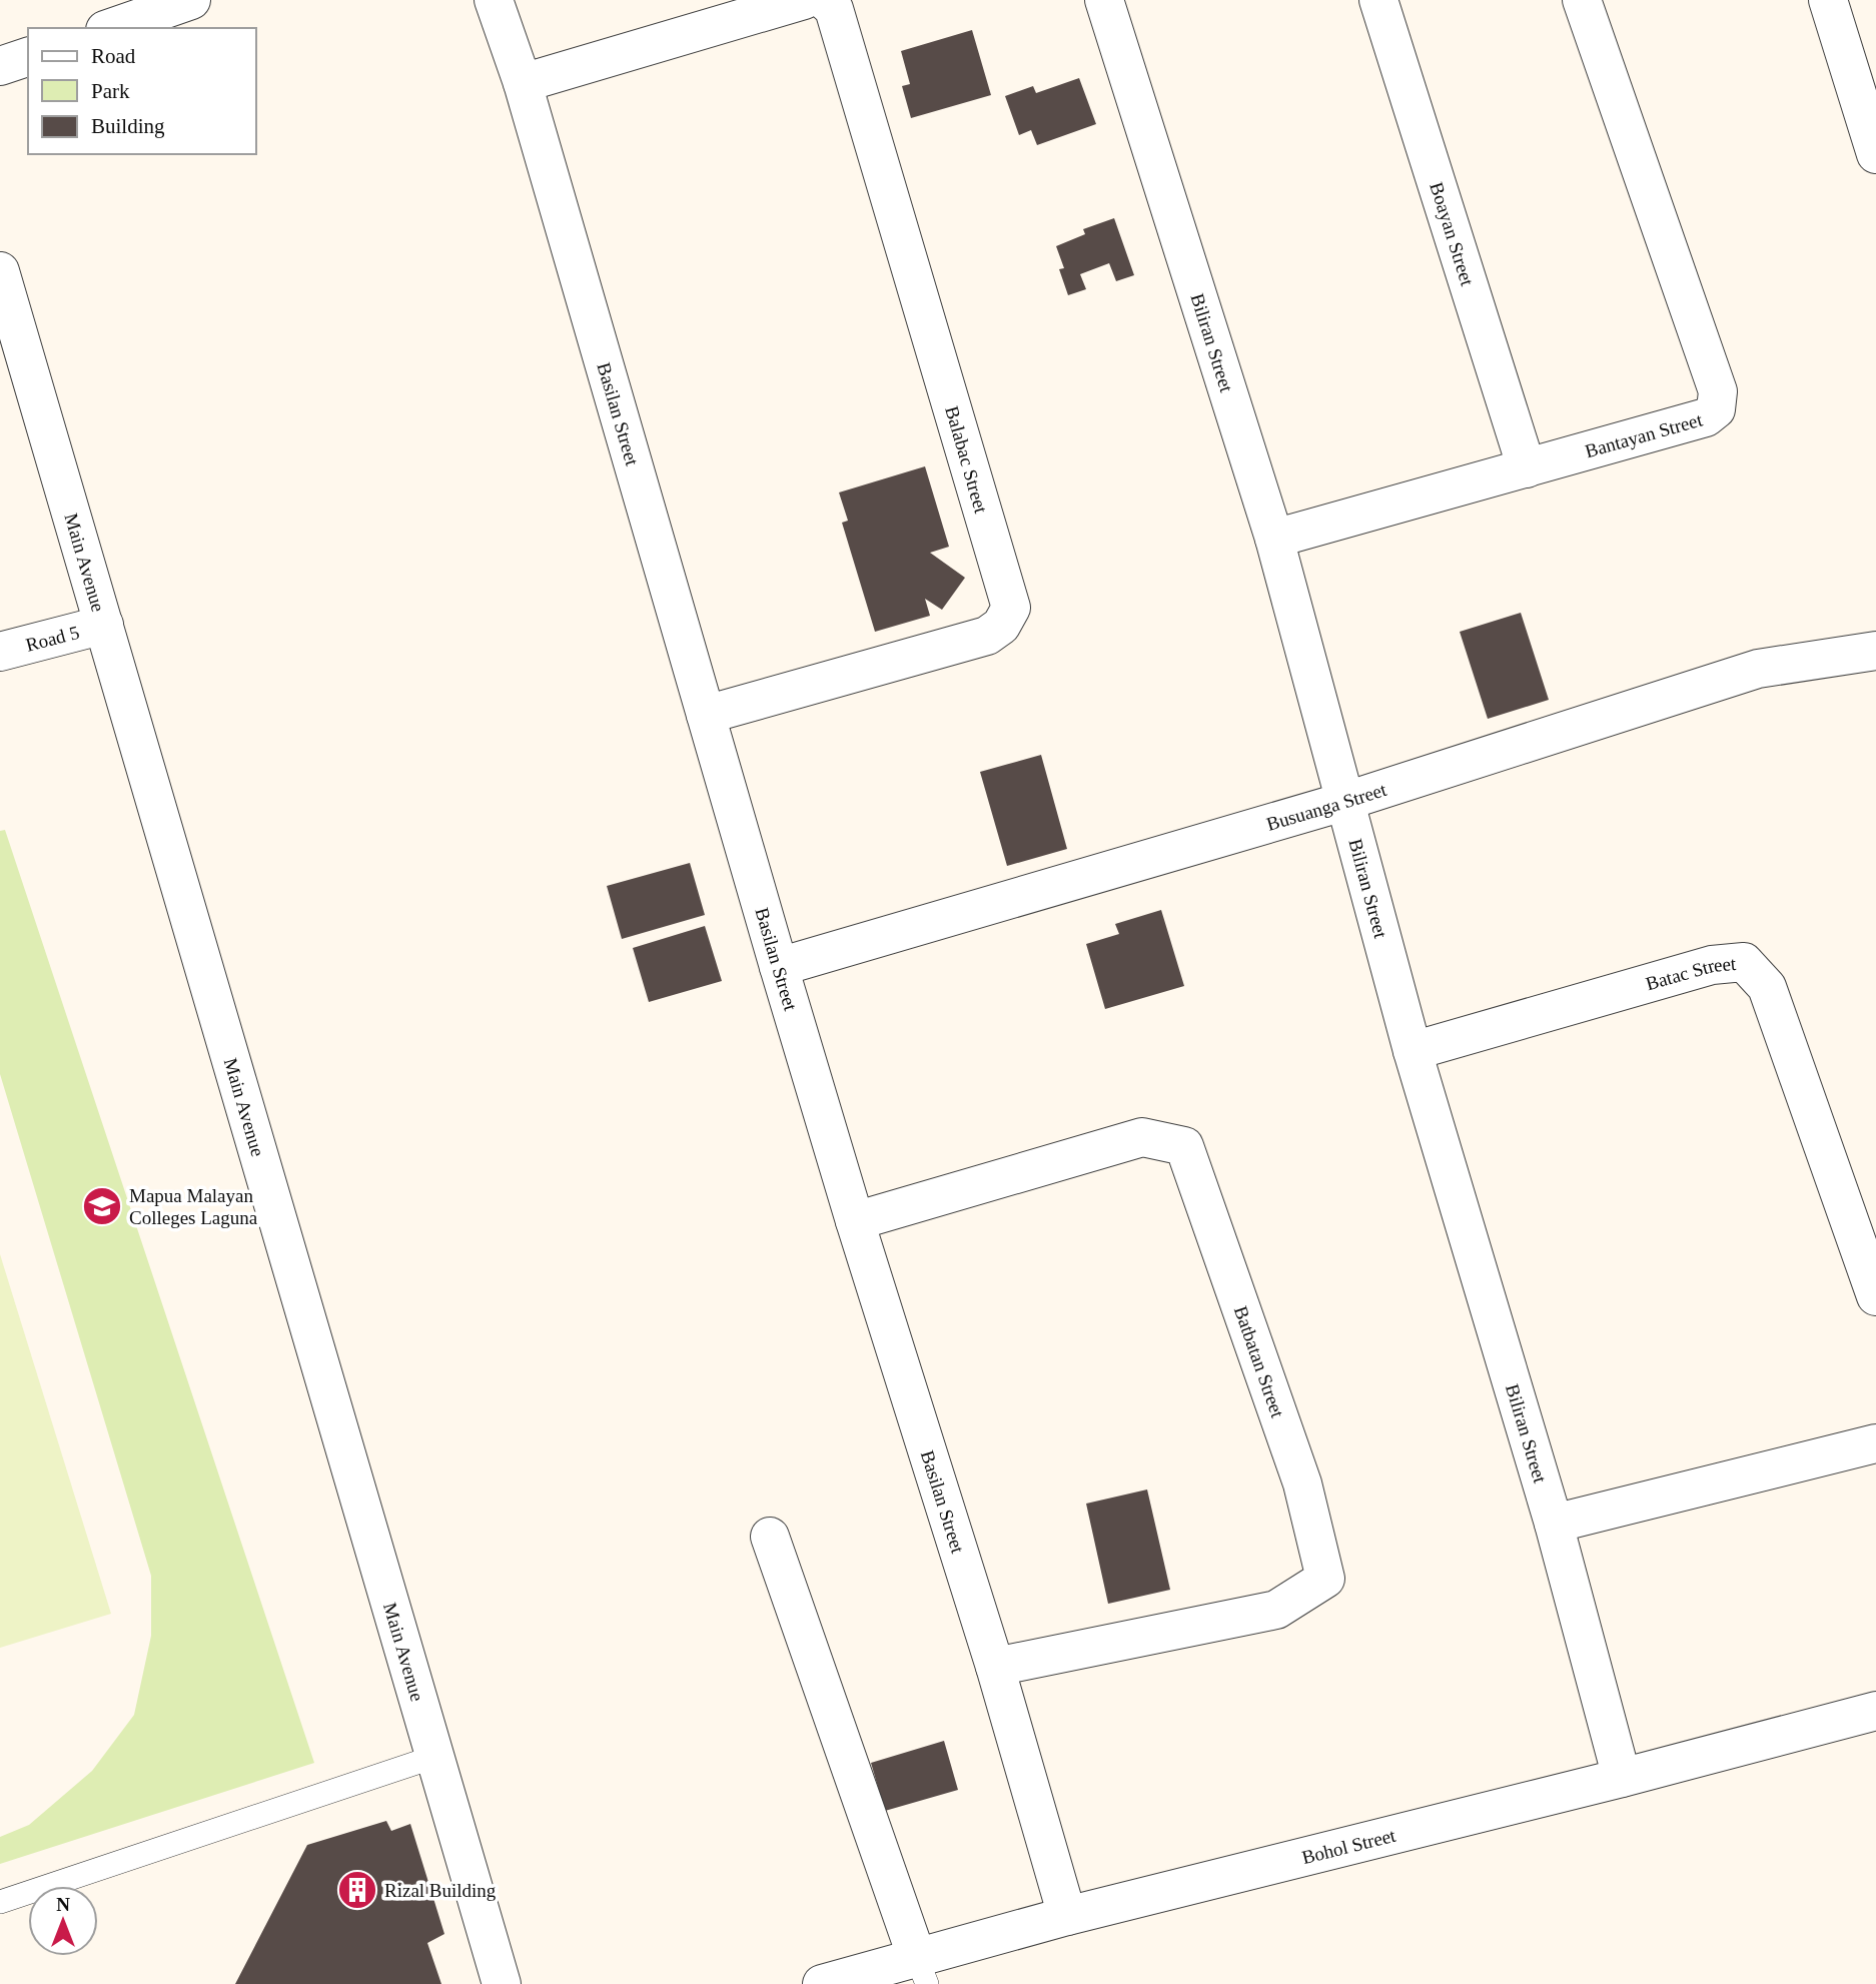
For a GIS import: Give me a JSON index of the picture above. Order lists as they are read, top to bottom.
{
  "streets": {
    "street": [
      "Boayan Street",
      "Biliran Street",
      "Basilan Street",
      "Bantayan Street",
      "Balabac Street",
      "Main Avenue",
      "Road 5",
      "Busuanga Street",
      "Batac Street",
      "Batbatan Street",
      "Bohol Street"
    ]
  },
  "crossings": [
    ["Boayan Street", "Bantayan Street"],
    ["Biliran Street", "Bantayan Street"],
    ["Biliran Street", "Busuanga Street"],
    ["Biliran Street", "Batac Street"],
    ["Biliran Street", "Bohol Street"],
    ["Basilan Street", "Balabac Street"],
    ["Basilan Street", "Busuanga Street"],
    ["Basilan Street", "Batbatan Street"],
    ["Basilan Street", "Bohol Street"],
    ["Main Avenue", "Road 5"]
  ],
  "places": {
    "school or university": ["Mapua Malayan Colleges Laguna"],
    "building": ["Rizal Building"]
  },
  "legend": ["Road", "Park", "Building"],
  "north": "top"
}
